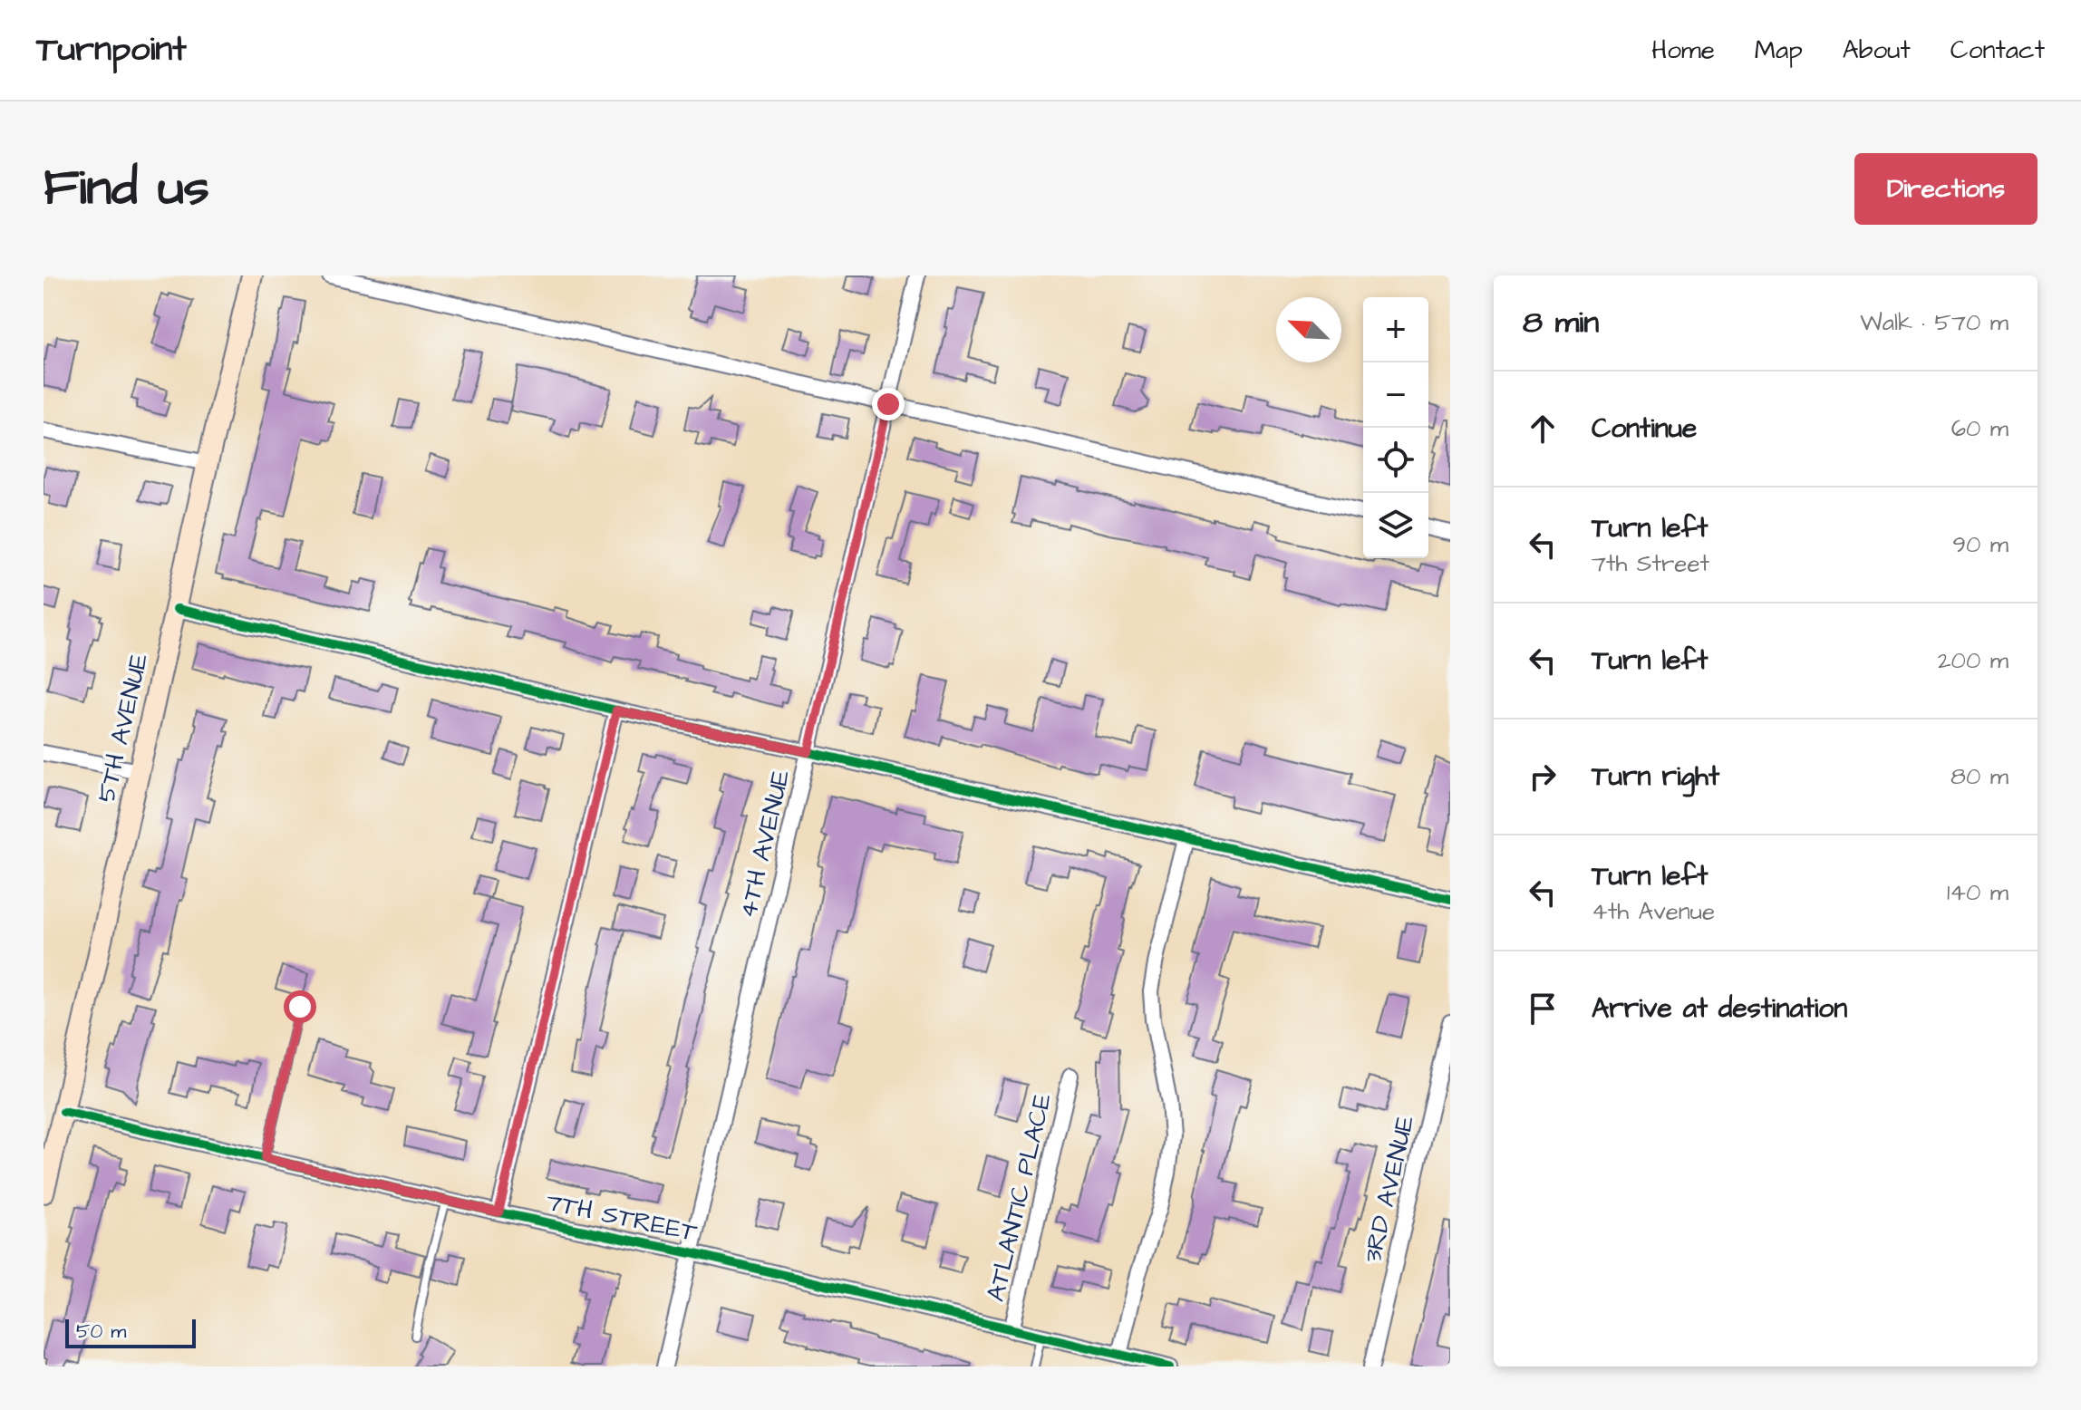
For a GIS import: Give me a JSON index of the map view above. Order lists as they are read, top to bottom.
{
  "streets": {
    "street": [
      "5TH AVENUE",
      "4TH AVENUE",
      "3RD AVENUE",
      "ATLANTIC PLACE",
      "7TH STREET"
    ]
  },
  "crossings": [
    ["5TH AVENUE", "7TH STREET"],
    ["4TH AVENUE", "7TH STREET"],
    ["ATLANTIC PLACE", "7TH STREET"]
  ],
  "scale_bar": "50 m",
  "north": "top left",
  "page": {
    "header": "Turnpoint",
    "nav": [
      "Home",
      "Map",
      "About",
      "Contact"
    ],
    "title": "Find us",
    "buttons": "Directions",
    "heading": ["8 min", "Walk · 570 m"],
    "map_buttons": ["+", "−"],
    "list": [
      ["Continue", "60 m"],
      ["Turn left", "7th Street", "90 m"],
      ["Turn left", "200 m"],
      ["Turn right", "80 m"],
      ["Turn left", "4th Avenue", "140 m"],
      "Arrive at destination"
    ],
    "scale": "50 m"
  }
}
